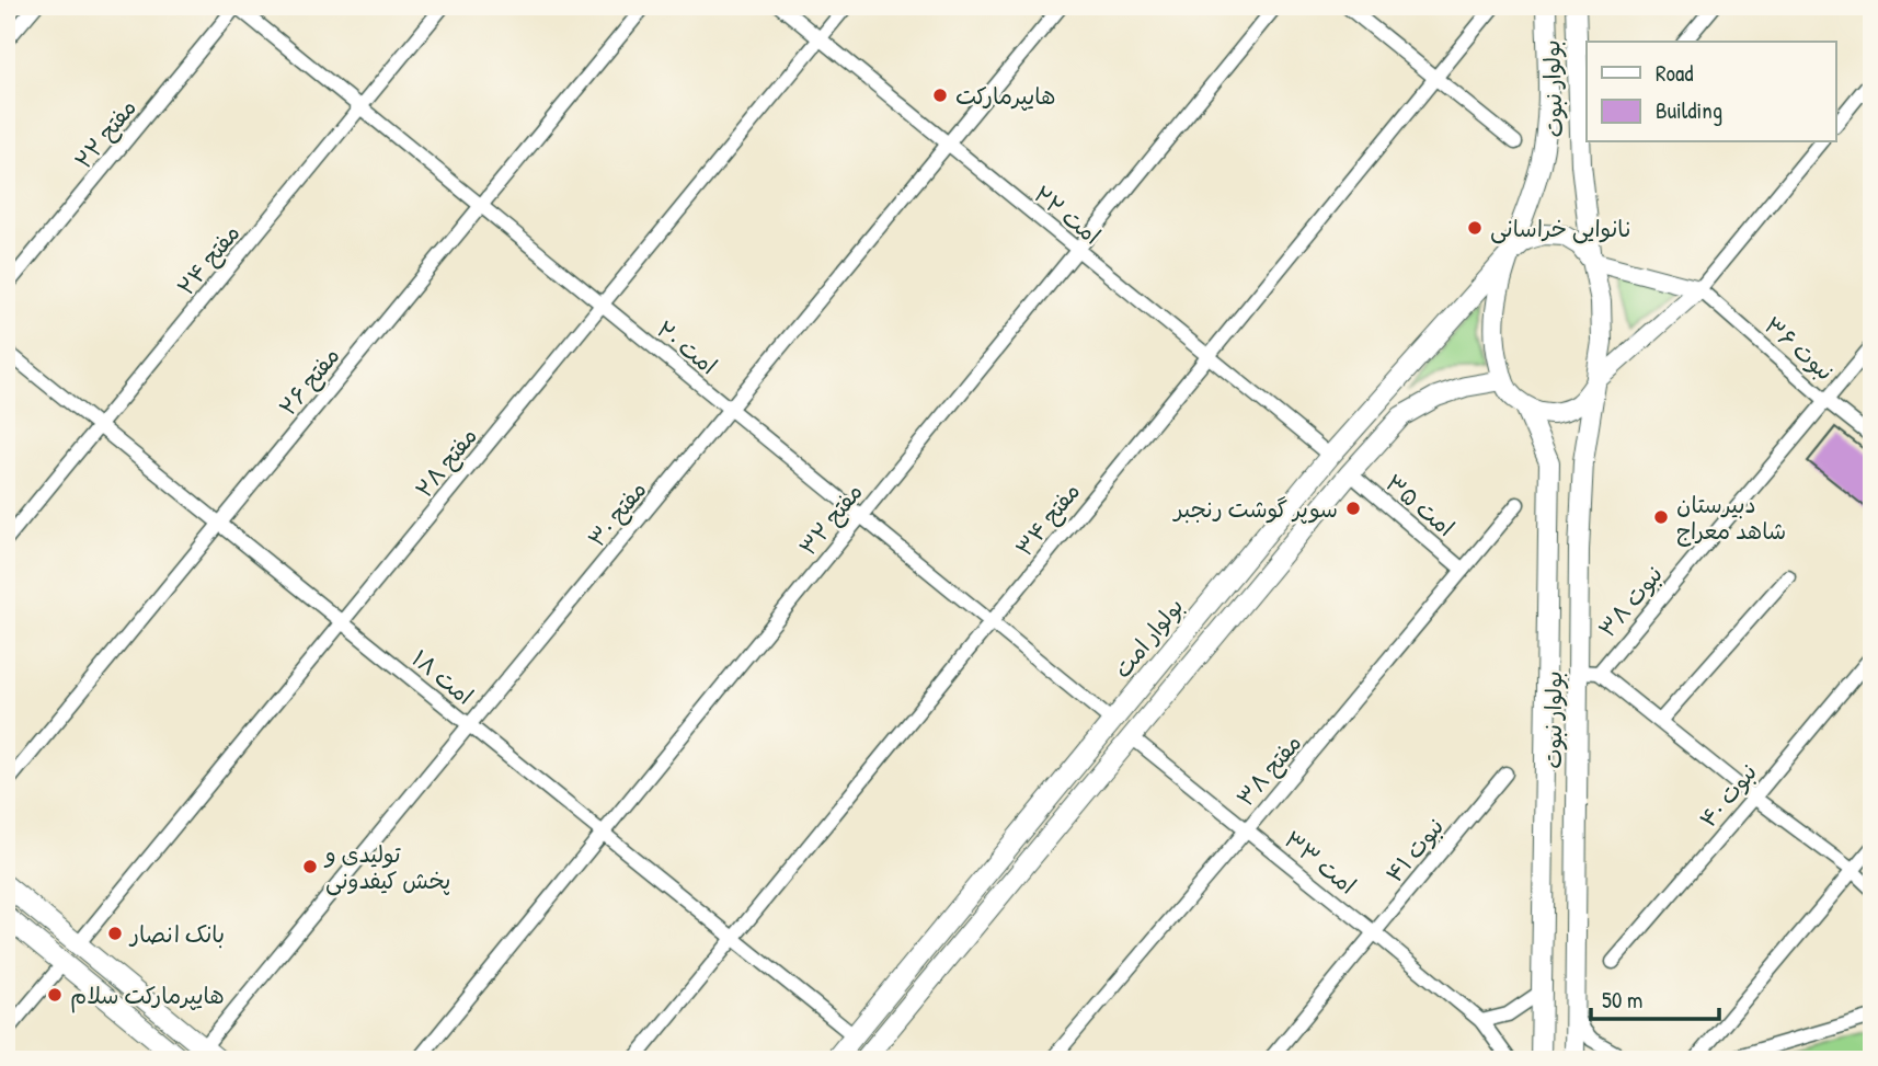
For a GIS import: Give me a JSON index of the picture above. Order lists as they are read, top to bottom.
{
  "streets": {
    "main road": ["بولوار نبوت", "بولوار امت"],
    "street": [
      "مفتح ۲۲",
      "امت ۲۲",
      "مفتح ۲۴",
      "امت ۲۰",
      "نبوت ۳۶",
      "مفتح ۲۶",
      "مفتح ۲۸",
      "امت ۳۵",
      "مفتح ۳۰",
      "مفتح ۳۲",
      "مفتح ۳۴",
      "نبوت ۳۸",
      "امت ۱۸",
      "مفتح ۳۸",
      "نبوت ۴۰",
      "نبوت ۴۱",
      "امت ۳۳"
    ]
  },
  "crossings": [
    ["بولوار نبوت", "نبوت ۳۸"],
    ["بولوار نبوت", "بولوار امت"],
    ["مفتح ۲۲", "امت ۲۰"],
    ["امت ۲۲", "مفتح ۲۸"],
    ["امت ۲۲", "مفتح ۳۰"],
    ["امت ۲۲", "مفتح ۳۲"],
    ["امت ۲۲", "مفتح ۳۴"],
    ["امت ۲۲", "بولوار امت"],
    ["مفتح ۲۴", "امت ۲۰"],
    ["مفتح ۲۴", "امت ۱۸"],
    ["امت ۲۰", "مفتح ۲۶"],
    ["امت ۲۰", "مفتح ۲۸"],
    ["امت ۲۰", "مفتح ۳۰"],
    ["امت ۲۰", "مفتح ۳۲"],
    ["امت ۲۰", "مفتح ۳۴"],
    ["امت ۲۰", "بولوار امت"],
    ["نبوت ۳۶", "نبوت ۳۸"],
    ["مفتح ۲۶", "امت ۱۸"],
    ["مفتح ۲۸", "امت ۱۸"],
    ["امت ۳۵", "مفتح ۳۸"],
    ["مفتح ۳۰", "امت ۱۸"],
    ["مفتح ۳۲", "امت ۱۸"],
    ["مفتح ۳۴", "امت ۱۸"],
    ["بولوار امت", "امت ۱۸"],
    ["مفتح ۳۸", "امت ۳۳"],
    ["نبوت ۴۱", "امت ۳۳"]
  ],
  "places": [
    "هایپرمارکت",
    "نانوایی خراسانی",
    "سوپر گوشت رنجبر",
    "دبیرستان شاهد معراج",
    "تولیدی و پخش کیفدونی",
    "بانک انصار",
    "هایپرمارکت سلام"
  ],
  "legend": ["Road", "Building"],
  "scale_bar": "50 m"
}
